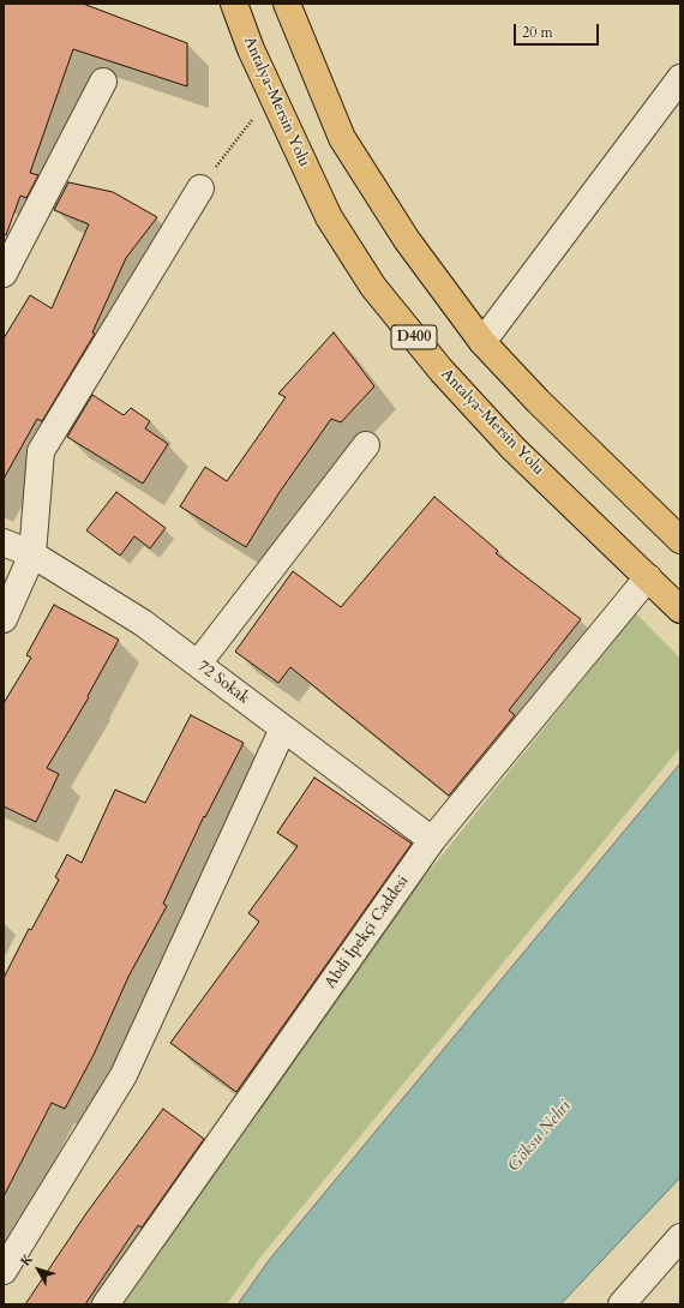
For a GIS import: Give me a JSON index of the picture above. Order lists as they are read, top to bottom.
{
  "streets": {
    "highway": ["Antalya-Mersin Yolu", "D400"],
    "street": ["72 Sokak", "Abdi İpekçi Caddesi"]
  },
  "crossings": [
    ["Antalya-Mersin Yolu", "Abdi İpekçi Caddesi"],
    ["72 Sokak", "Abdi İpekçi Caddesi"]
  ],
  "water": ["Göksu Nehri"],
  "scale_bar": "20 m",
  "north": "top left"
}
